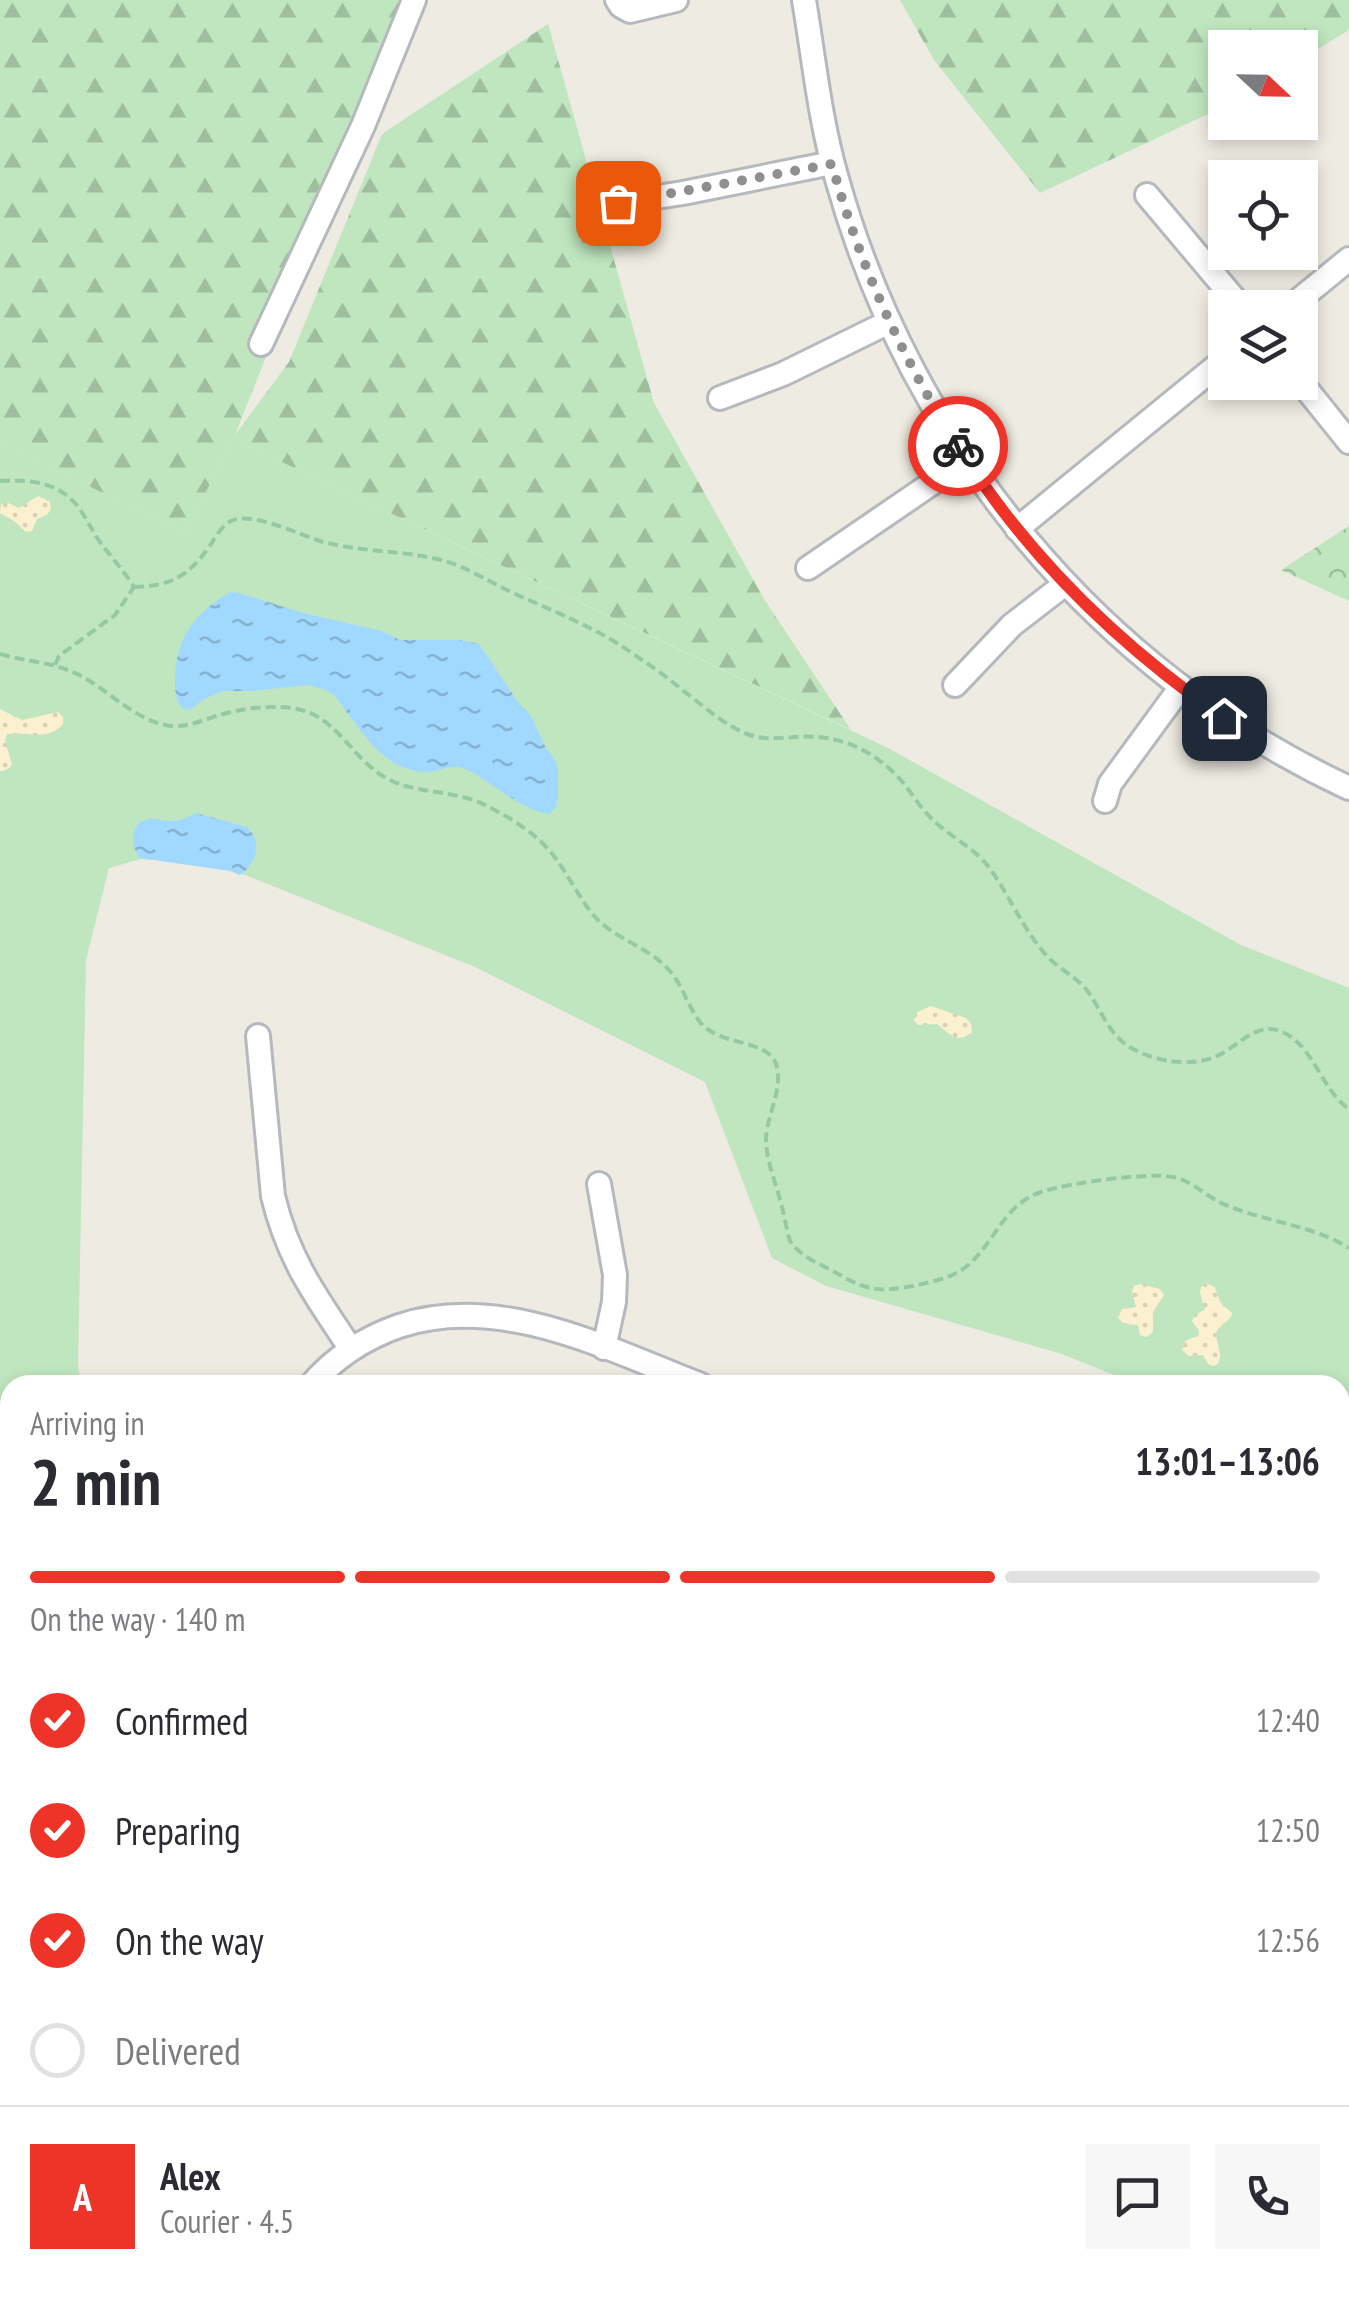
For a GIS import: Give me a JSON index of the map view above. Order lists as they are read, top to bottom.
{
  "north": "right",
  "page": {
    "heading": ["2 min", "Arriving in", "13:01–13:06"],
    "panel": ["Alex", "Courier · 4.5"],
    "bar": "On the way · 140 m",
    "list": [
      ["Confirmed", "12:40"],
      ["Preparing", "12:50"],
      ["On the way", "12:56"],
      "Delivered"
    ],
    "round": "A"
  }
}
